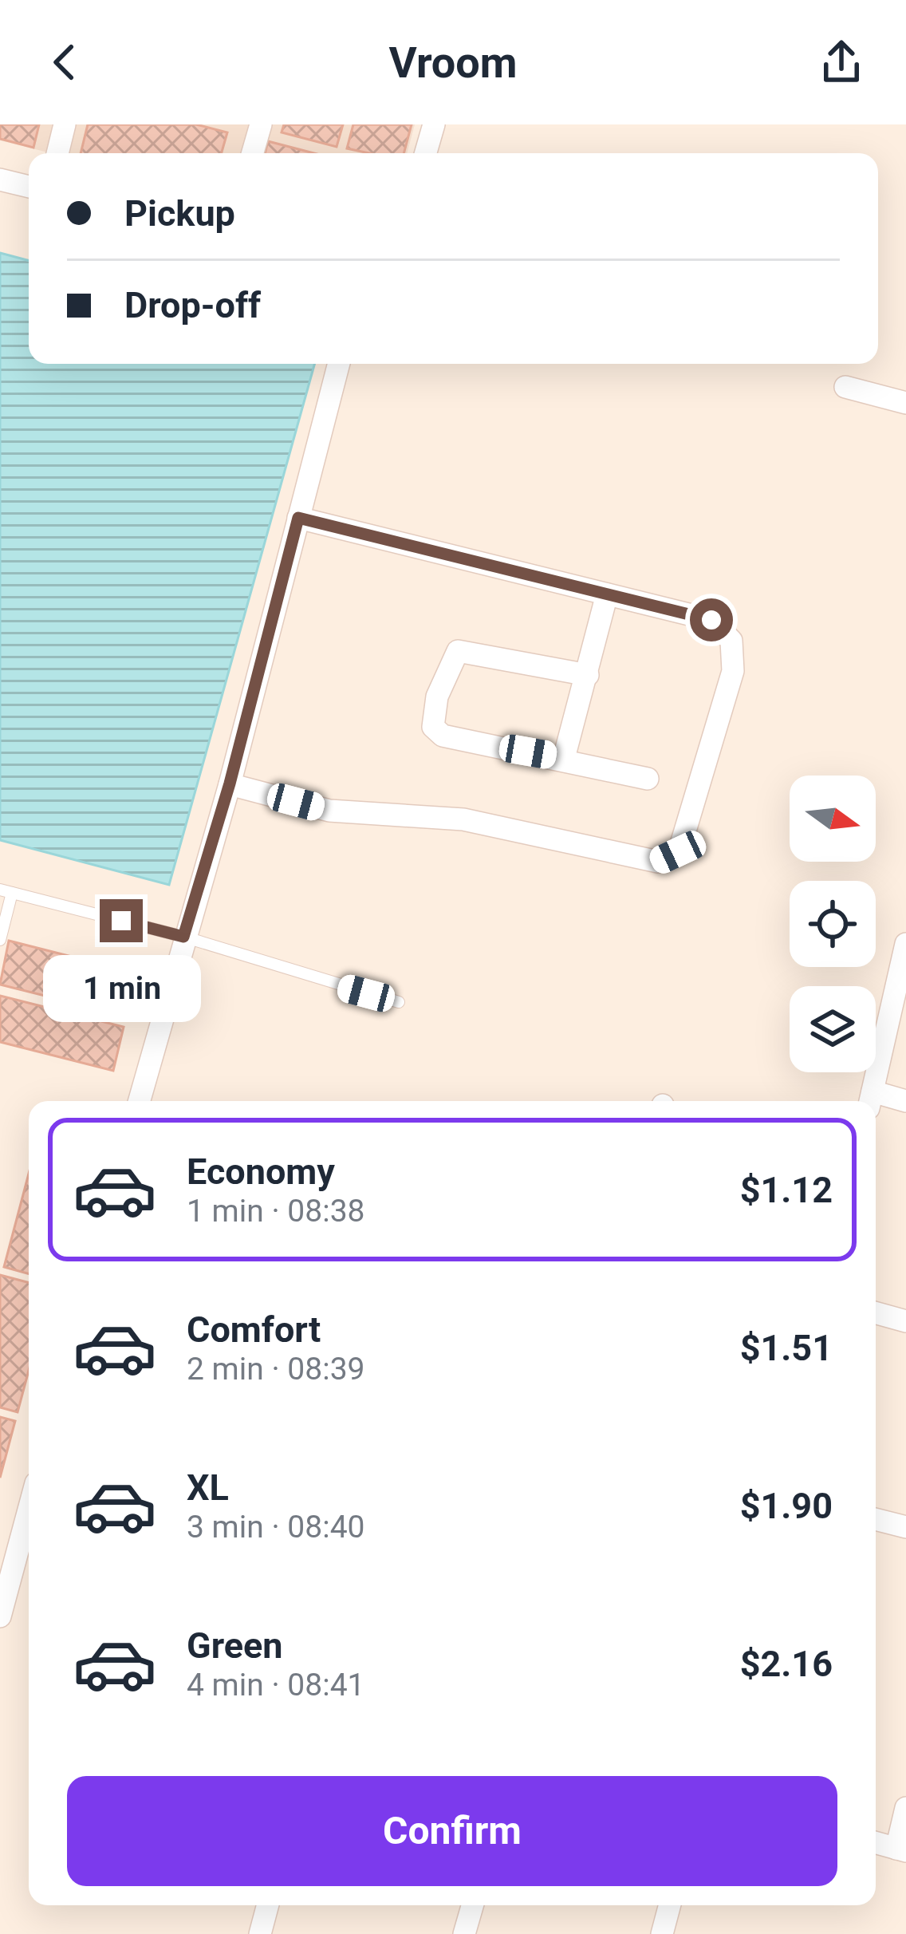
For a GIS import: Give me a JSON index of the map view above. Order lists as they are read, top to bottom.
{
  "north": "right",
  "page": {
    "header": "Vroom",
    "banner": ["Pickup", "Drop-off"],
    "bubble": "1 min",
    "list": [
      {
        "name": "Economy",
        "note": "1 min · 08:38",
        "value": "$1.12"
      },
      {
        "name": "Comfort",
        "note": "2 min · 08:39",
        "value": "$1.51"
      },
      {
        "name": "XL",
        "note": "3 min · 08:40",
        "value": "$1.90"
      },
      {
        "name": "Green",
        "note": "4 min · 08:41",
        "value": "$2.16"
      }
    ],
    "buttons": "Confirm"
  }
}
